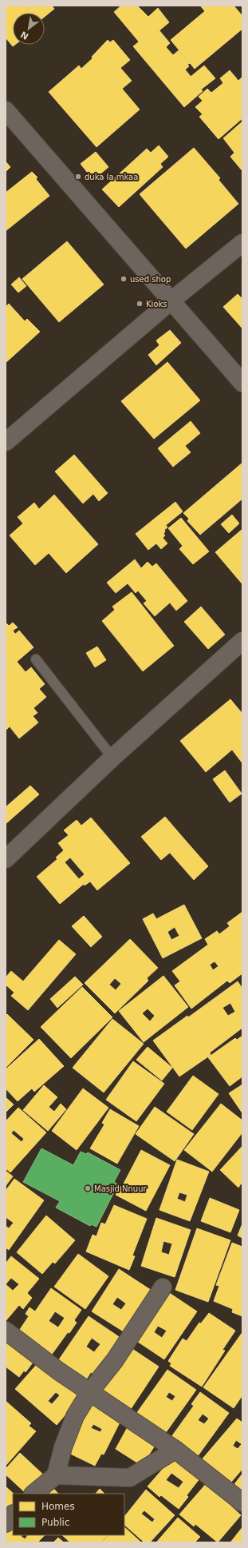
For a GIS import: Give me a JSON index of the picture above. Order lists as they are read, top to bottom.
{
  "places": [
    "duka la mkaa",
    "used shop",
    "Kioks",
    "Masjid Nnuur"
  ],
  "legend": ["Homes", "Public"],
  "north": "bottom left"
}
